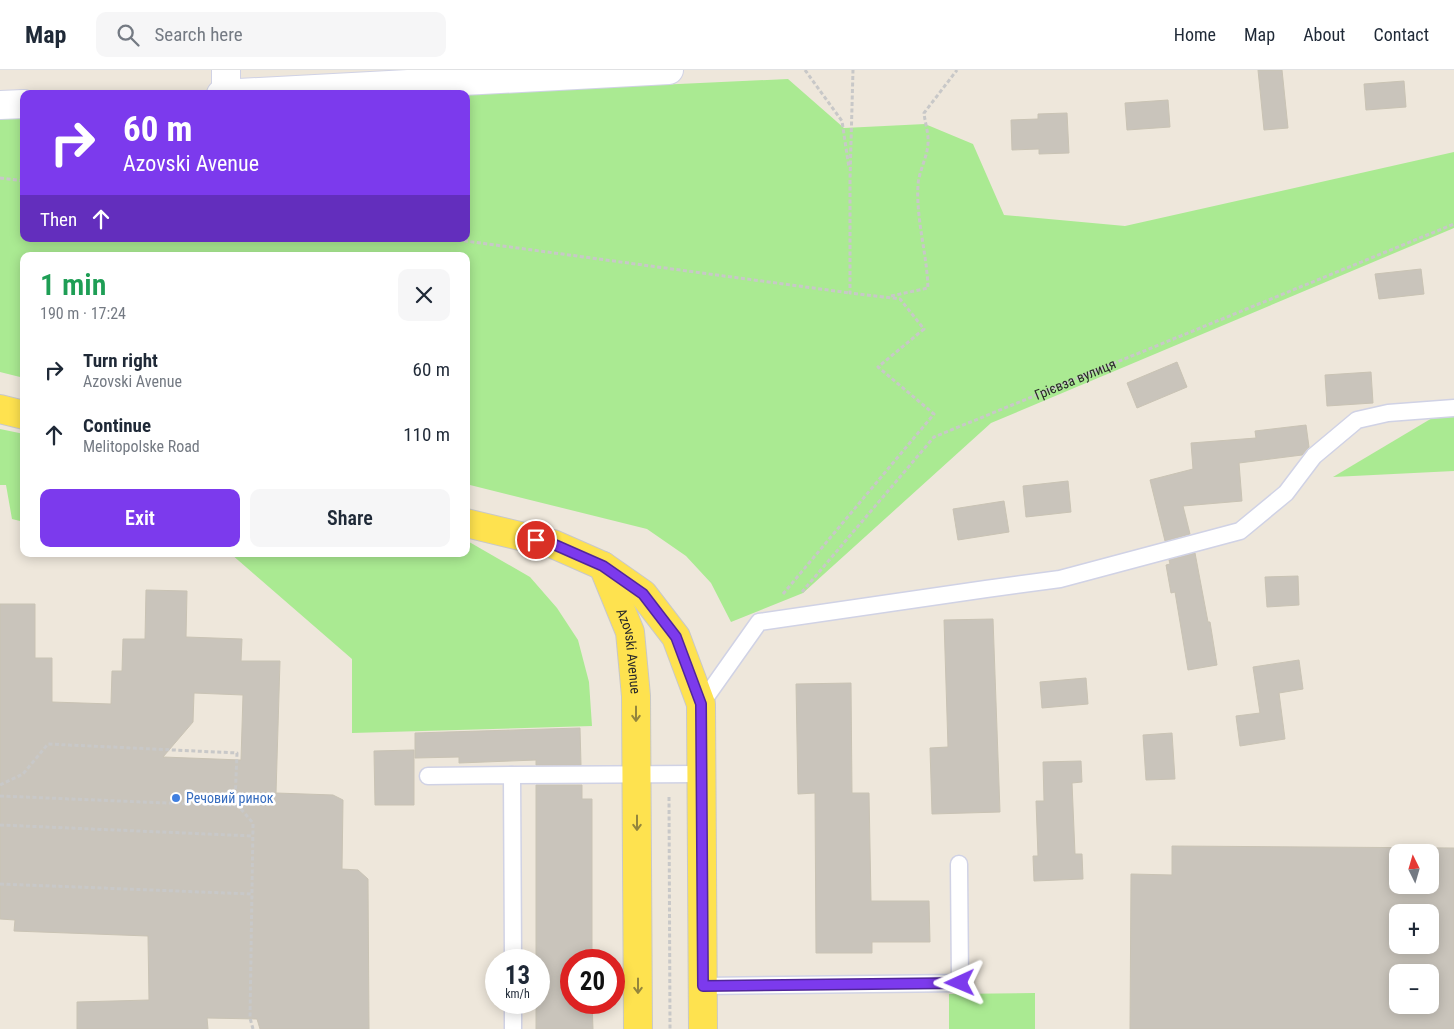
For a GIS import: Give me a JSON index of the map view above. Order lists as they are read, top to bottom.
{
  "streets": {
    "main road": ["Azovski Avenue"],
    "path": ["Грієвза вулиця"]
  },
  "places": ["Речовий ринок"],
  "north": "top",
  "page": {
    "header": "Map",
    "search": "Search here",
    "nav": [
      "Home",
      "Map",
      "About",
      "Contact"
    ],
    "turn": ["60 m", "Azovski Avenue"],
    "then": "Then",
    "heading": ["1 min", "190 m · 17:24"],
    "list": [
      {
        "name": "Turn right",
        "note": "Azovski Avenue",
        "value": "60 m"
      },
      {
        "name": "Continue",
        "note": "Melitopolske Road",
        "value": "110 m"
      }
    ],
    "buttons": ["Exit", "Share"],
    "map_buttons": ["+", "−"],
    "speed": "13 km/h",
    "limit": "20"
  }
}
